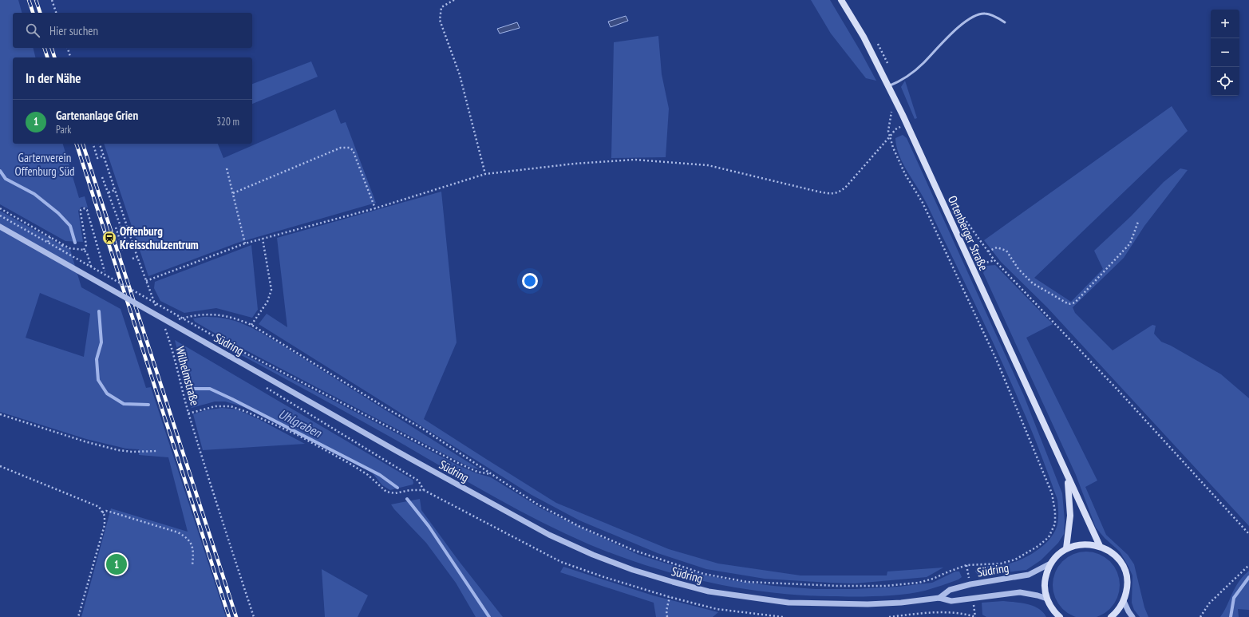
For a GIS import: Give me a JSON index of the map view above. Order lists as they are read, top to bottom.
{
  "streets": {
    "main road": ["Ortenberger Straße"],
    "street": ["Südring"],
    "path": ["Wilhelmstraße"]
  },
  "water": ["Uhlgraben"],
  "parks": ["Gartenverein Offenburg Süd"],
  "places": {
    "station": ["Offenburg Kreisschulzentrum"]
  },
  "page": {
    "map_buttons": ["+", "−"],
    "search": "Hier suchen",
    "heading": "In der Nähe",
    "list": [
      {
        "mark": "1",
        "name": "Gartenanlage Grien",
        "note": "Park",
        "value": "320 m"
      }
    ],
    "pins": "1"
  }
}
